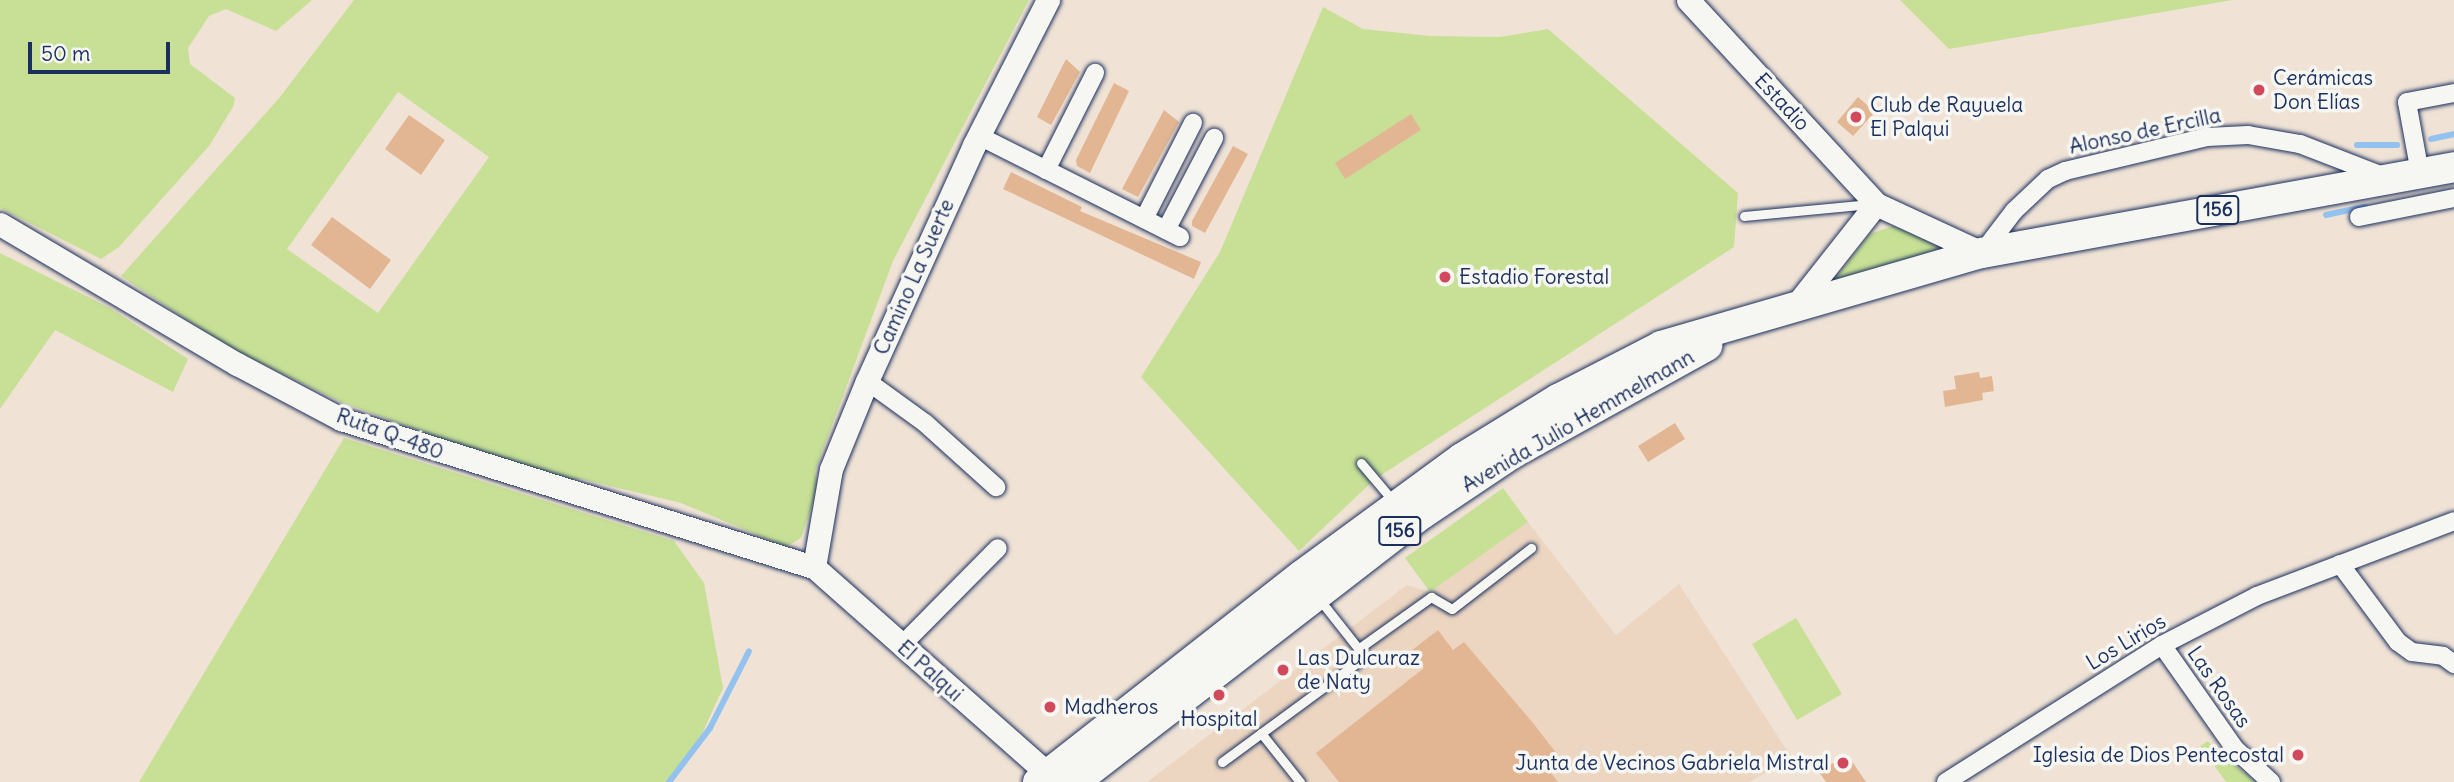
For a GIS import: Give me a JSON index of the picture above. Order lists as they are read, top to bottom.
{
  "streets": {
    "highway": ["156", "Avenida Julio Hemmelmann"],
    "street": [
      "Estadio",
      "Alonso de Ercilla",
      "Camino La Suerte",
      "Ruta Q-480",
      "Los Lirios",
      "El Palqui",
      "Las Rosas"
    ]
  },
  "crossings": [
    ["Estadio", "Alonso de Ercilla"],
    ["Estadio", "Avenida Julio Hemmelmann"],
    ["Alonso de Ercilla", "Avenida Julio Hemmelmann"],
    ["Camino La Suerte", "Ruta Q-480"],
    ["Camino La Suerte", "El Palqui"],
    ["Avenida Julio Hemmelmann", "El Palqui"],
    ["Ruta Q-480", "El Palqui"],
    ["Los Lirios", "Las Rosas"]
  ],
  "places": [
    "Cerámicas Don Elías",
    "Club de Rayuela El Palqui",
    "Estadio Forestal",
    "Las Dulcuraz de Naty",
    "Hospital",
    "Madheros",
    "Iglesia de Dios Pentecostal",
    "Junta de Vecinos Gabriela Mistral"
  ],
  "scale_bar": "50 m"
}
